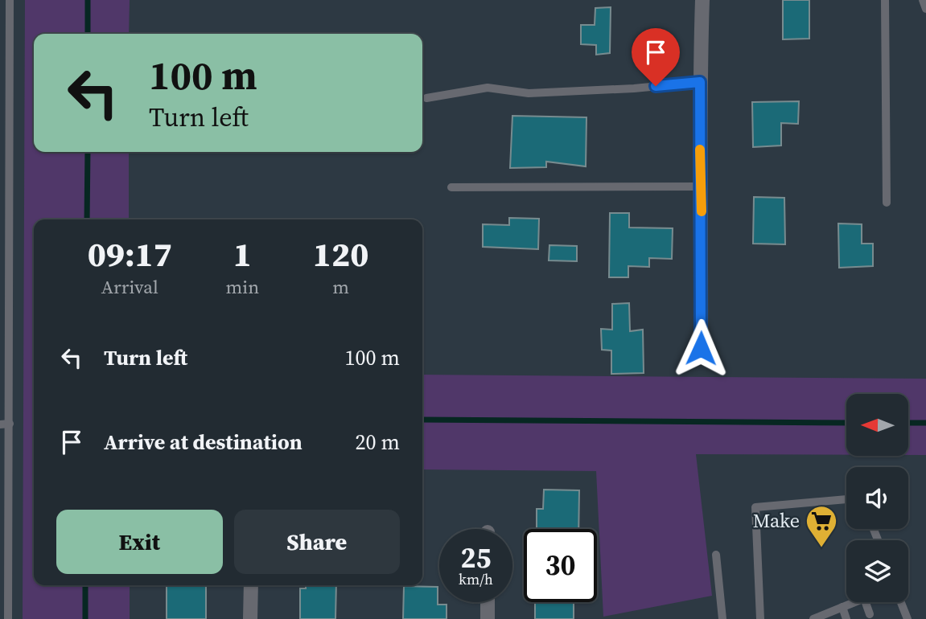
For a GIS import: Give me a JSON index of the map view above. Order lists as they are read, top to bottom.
{
  "places": {
    "supermarket": ["Make"]
  },
  "north": "left",
  "page": {
    "turn": ["100 m", "Turn left"],
    "eta": [
      "09:17",
      "Arrival",
      "1",
      "min",
      "120",
      "m"
    ],
    "list": [
      {
        "name": "Turn left",
        "value": "100 m"
      },
      {
        "name": "Arrive at destination",
        "value": "20 m"
      }
    ],
    "buttons": ["Exit", "Share"],
    "speed": "25 km/h",
    "limit": "30"
  }
}
